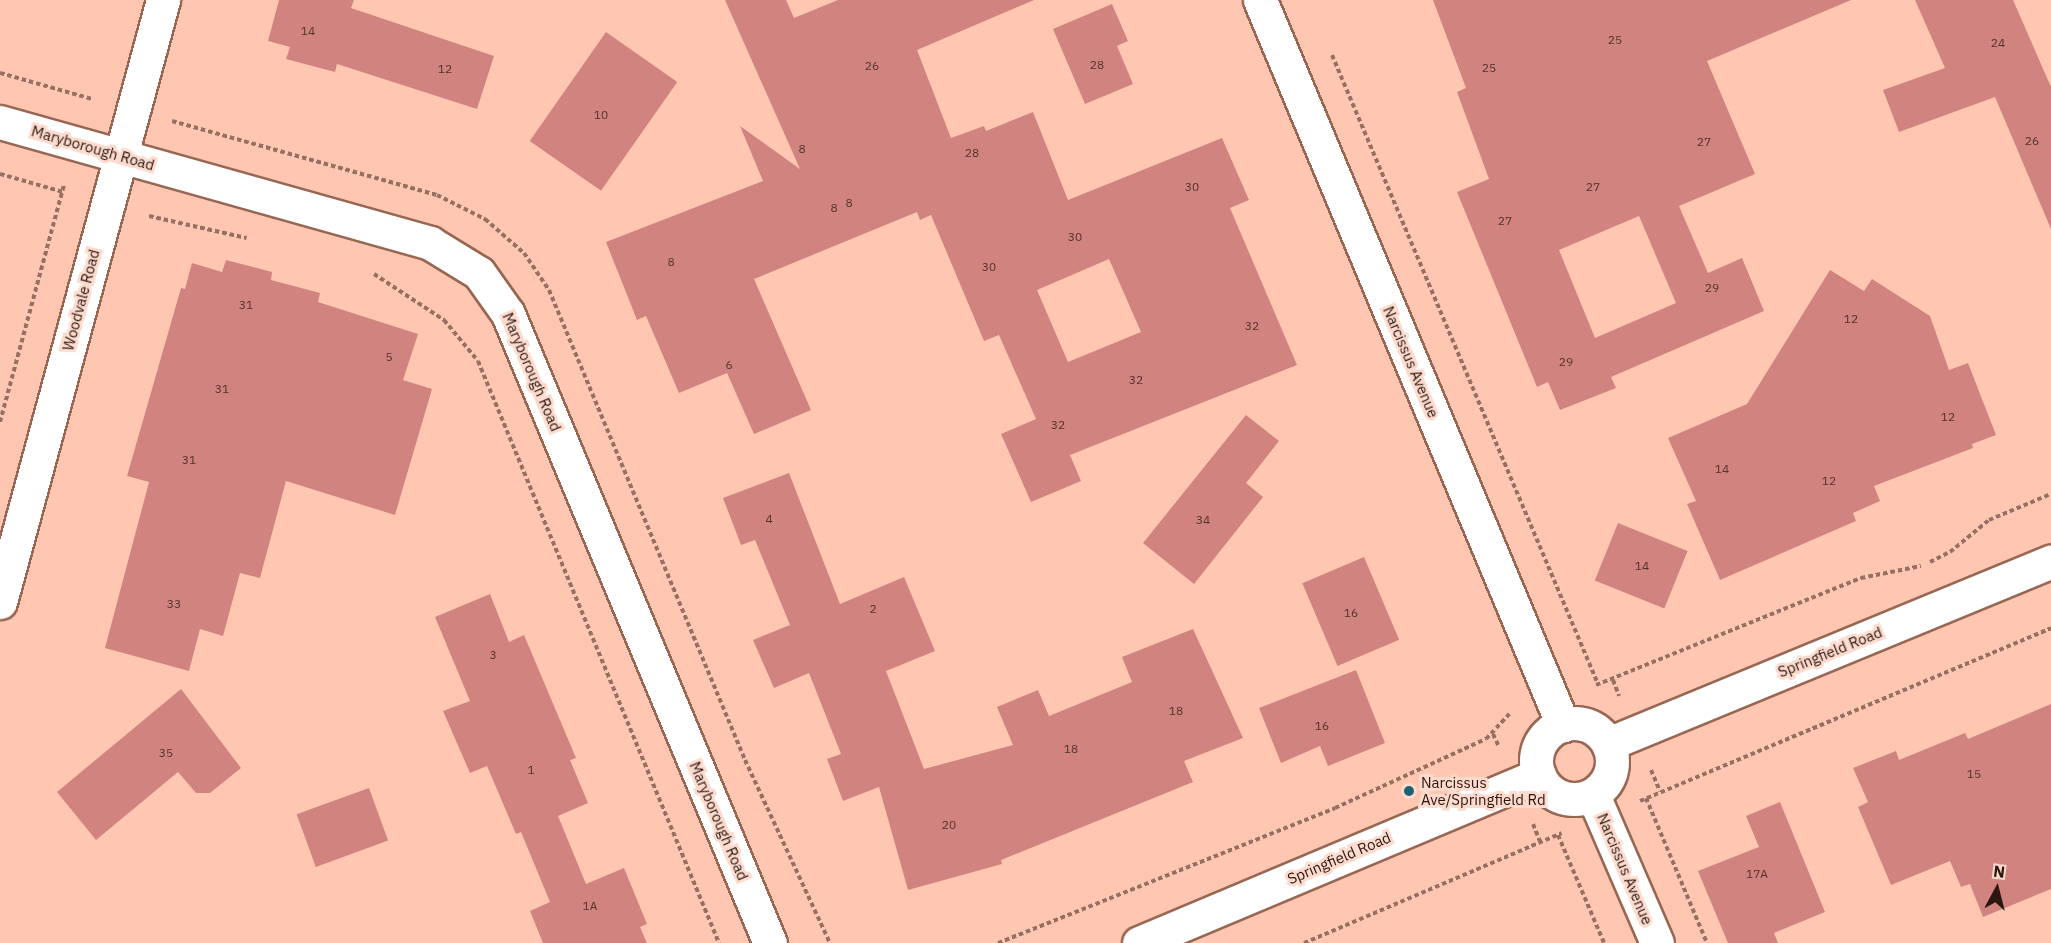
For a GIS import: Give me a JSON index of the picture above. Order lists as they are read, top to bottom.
{
  "streets": {
    "street": [
      "Maryborough Road",
      "Woodvale Road",
      "Narcissus Avenue",
      "Springfield Road"
    ]
  },
  "crossings": [
    ["Maryborough Road", "Woodvale Road"],
    ["Narcissus Avenue", "Springfield Road"]
  ],
  "places": ["Narcissus Ave/Springfield Rd"],
  "house_numbers": [
    "14",
    "25",
    "24",
    "28",
    "26",
    "25",
    "12",
    "10",
    "26",
    "27",
    "8",
    "28",
    "30",
    "27",
    "8",
    "8",
    "27",
    "30",
    "8",
    "30",
    "29",
    "31",
    "12",
    "32",
    "5",
    "29",
    "6",
    "32",
    "31",
    "12",
    "32",
    "31",
    "14",
    "12",
    "4",
    "34",
    "14",
    "33",
    "2",
    "16",
    "3",
    "18",
    "16",
    "18",
    "35",
    "1",
    "15",
    "20",
    "17A",
    "1A"
  ],
  "north": "top"
}
